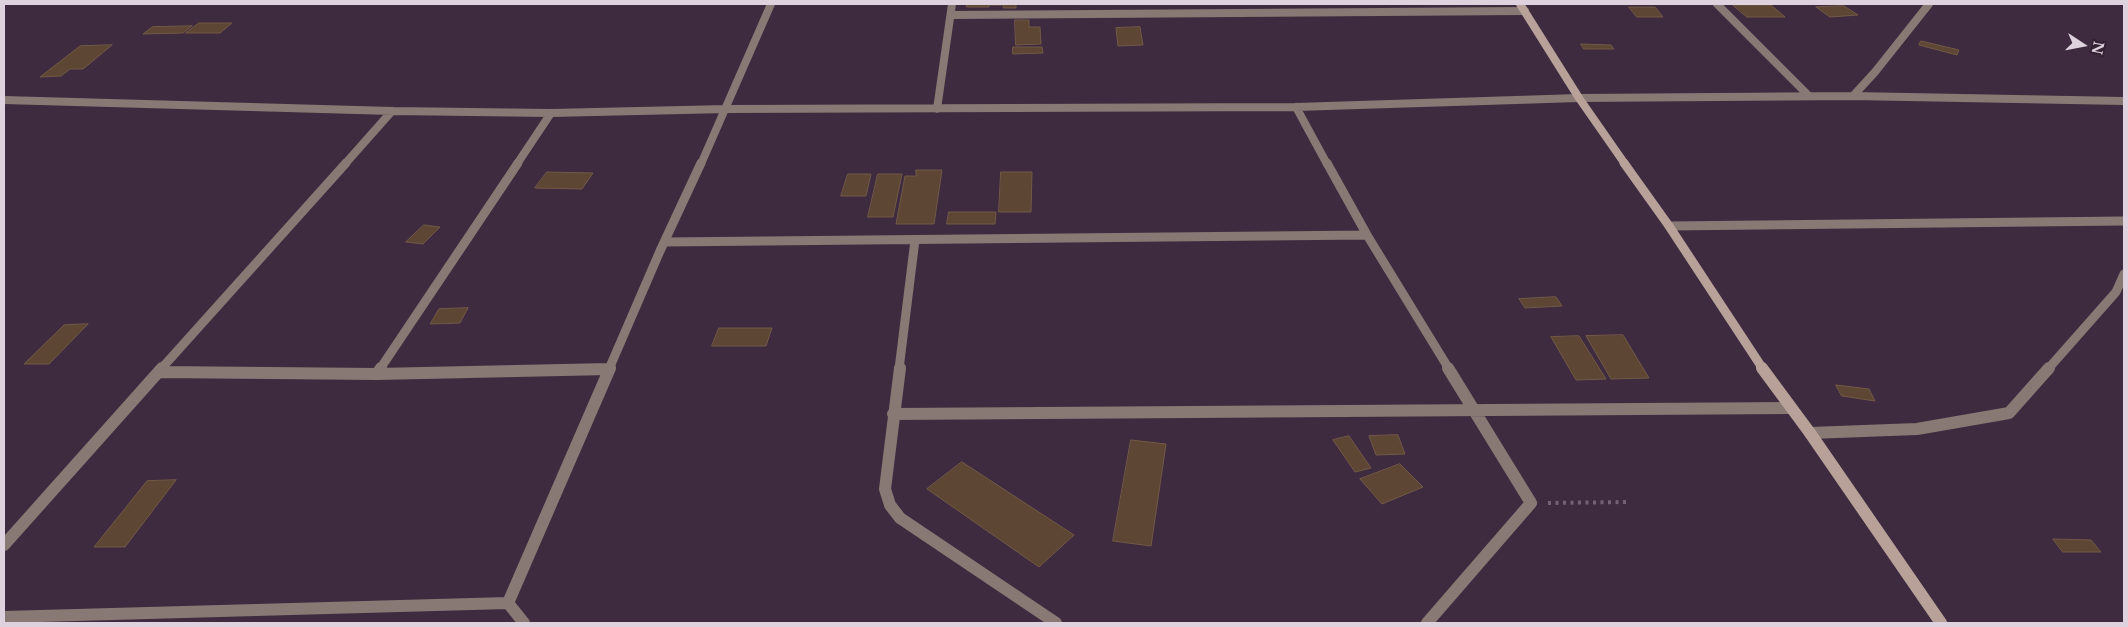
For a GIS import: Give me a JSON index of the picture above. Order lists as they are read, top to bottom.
{
  "north": "right"
}
